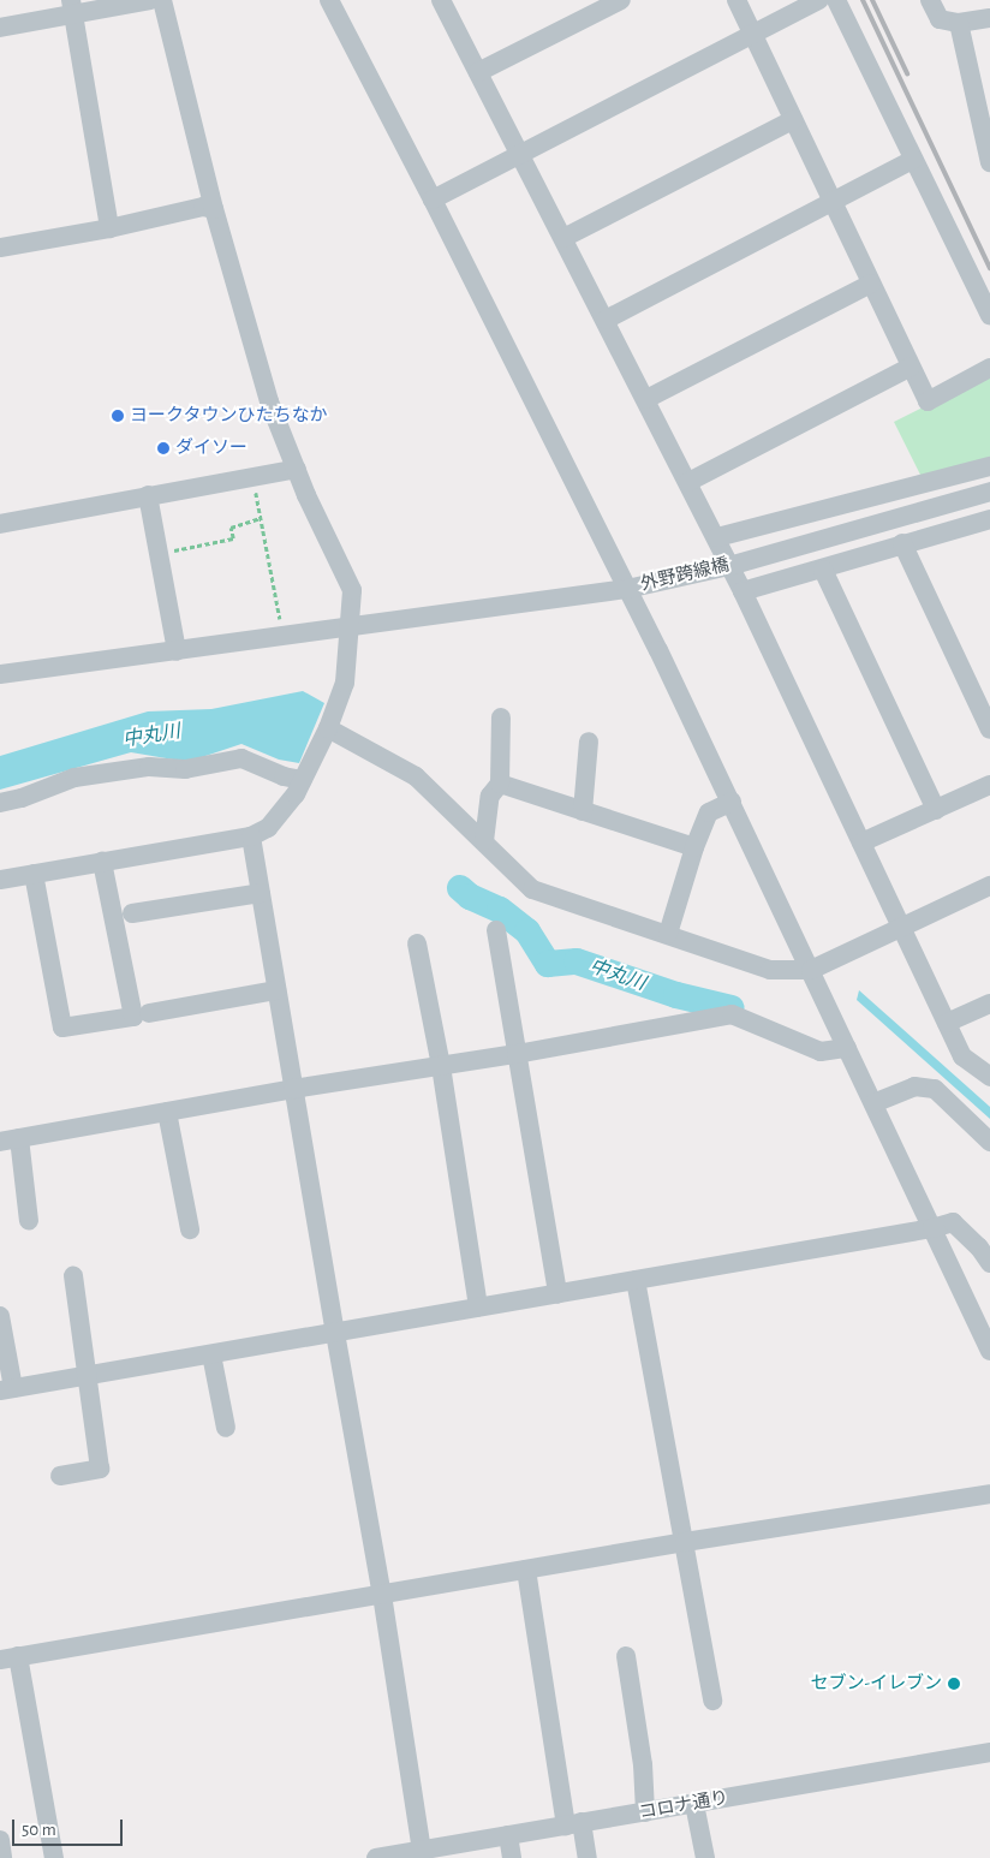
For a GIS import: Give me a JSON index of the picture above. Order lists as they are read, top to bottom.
{
  "streets": {
    "street": ["外野跨線橋", "コロナ通り"]
  },
  "water": ["中丸川"],
  "places": ["ヨークタウンひたちなか", "ダイソー", "セブン-イレブン"],
  "scale_bar": "50 m"
}
